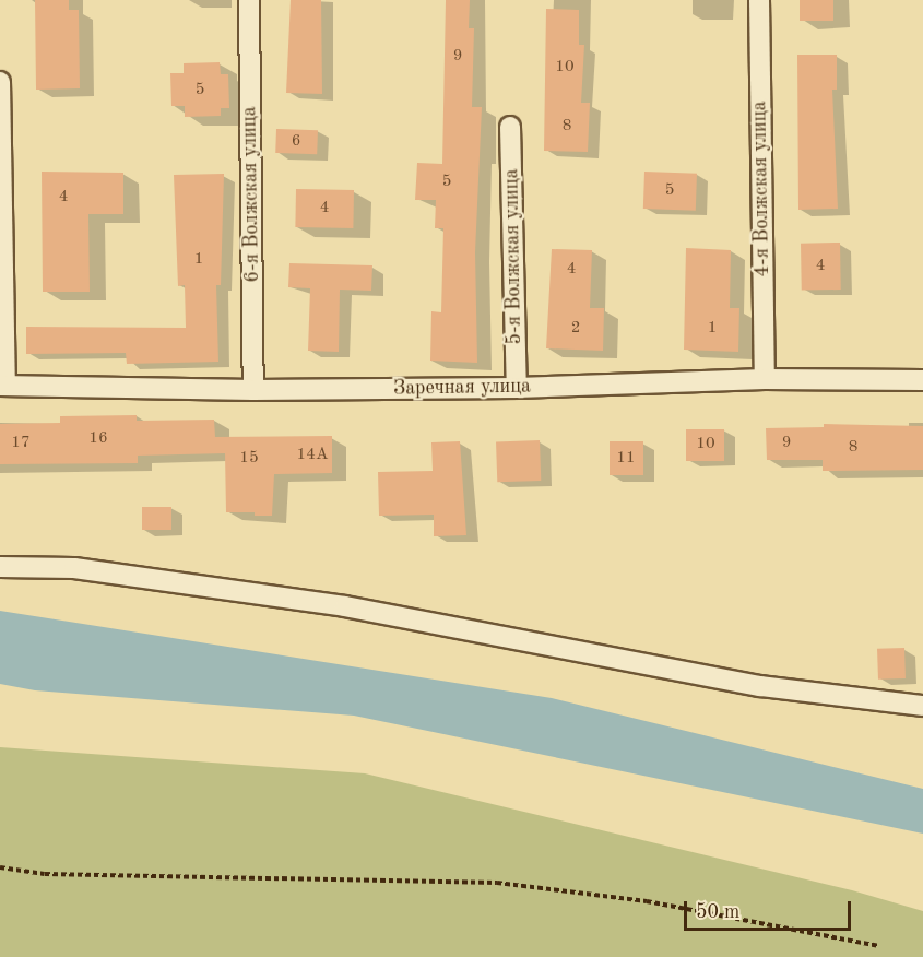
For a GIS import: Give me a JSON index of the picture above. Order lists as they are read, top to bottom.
{
  "streets": {
    "street": [
      "4-я Волжская улица",
      "6-я Волжская улица",
      "5-я Волжская улица",
      "Заречная улица"
    ]
  },
  "crossings": [
    ["4-я Волжская улица", "Заречная улица"],
    ["6-я Волжская улица", "Заречная улица"],
    ["5-я Волжская улица", "Заречная улица"]
  ],
  "house_numbers": [
    "9",
    "10",
    "5",
    "8",
    "6",
    "5",
    "5",
    "4",
    "4",
    "1",
    "4",
    "4",
    "2",
    "1",
    "16",
    "17",
    "9",
    "10",
    "8",
    "14А",
    "15",
    "11"
  ],
  "scale_bar": "50 m"
}
